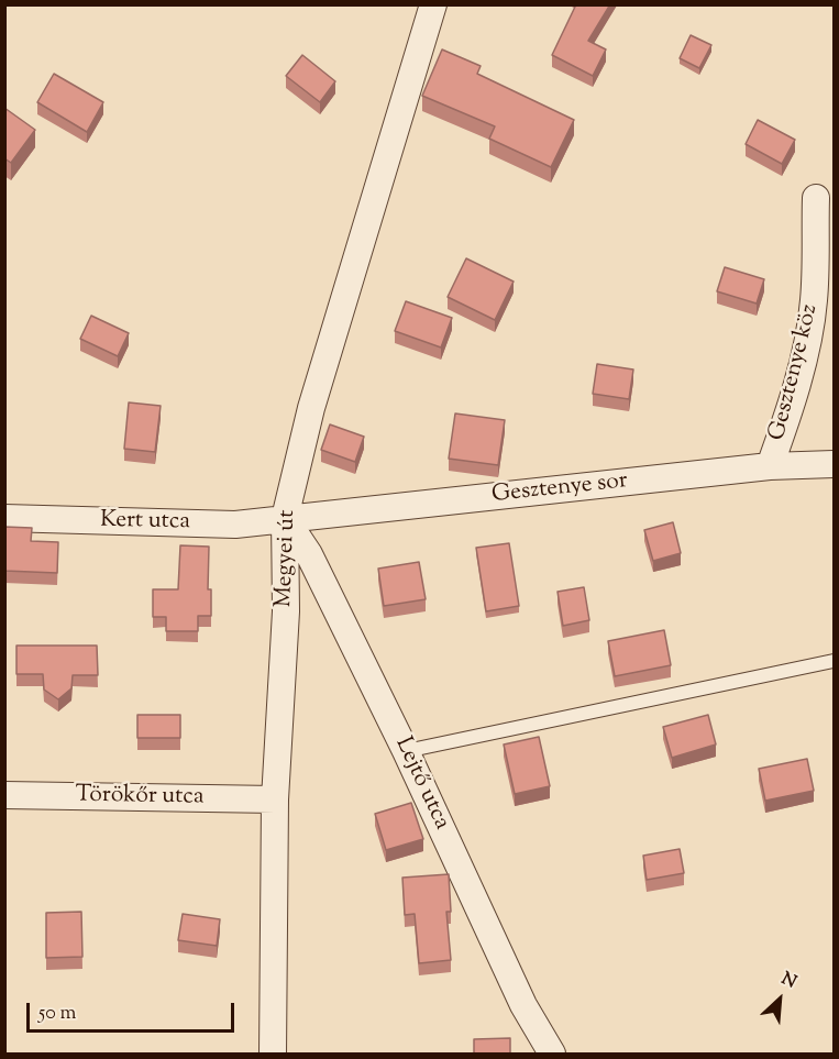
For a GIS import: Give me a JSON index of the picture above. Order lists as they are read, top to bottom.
{
  "streets": {
    "street": [
      "Gesztenye köz",
      "Gesztenye sor",
      "Kert utca",
      "Megyei út",
      "Lejtő utca",
      "Törökőr utca"
    ]
  },
  "crossings": [
    ["Gesztenye köz", "Gesztenye sor"],
    ["Gesztenye sor", "Kert utca"],
    ["Gesztenye sor", "Megyei út"],
    ["Gesztenye sor", "Lejtő utca"],
    ["Kert utca", "Megyei út"],
    ["Kert utca", "Lejtő utca"],
    ["Megyei út", "Lejtő utca"],
    ["Megyei út", "Törökőr utca"]
  ],
  "scale_bar": "50 m",
  "north": "top right"
}
